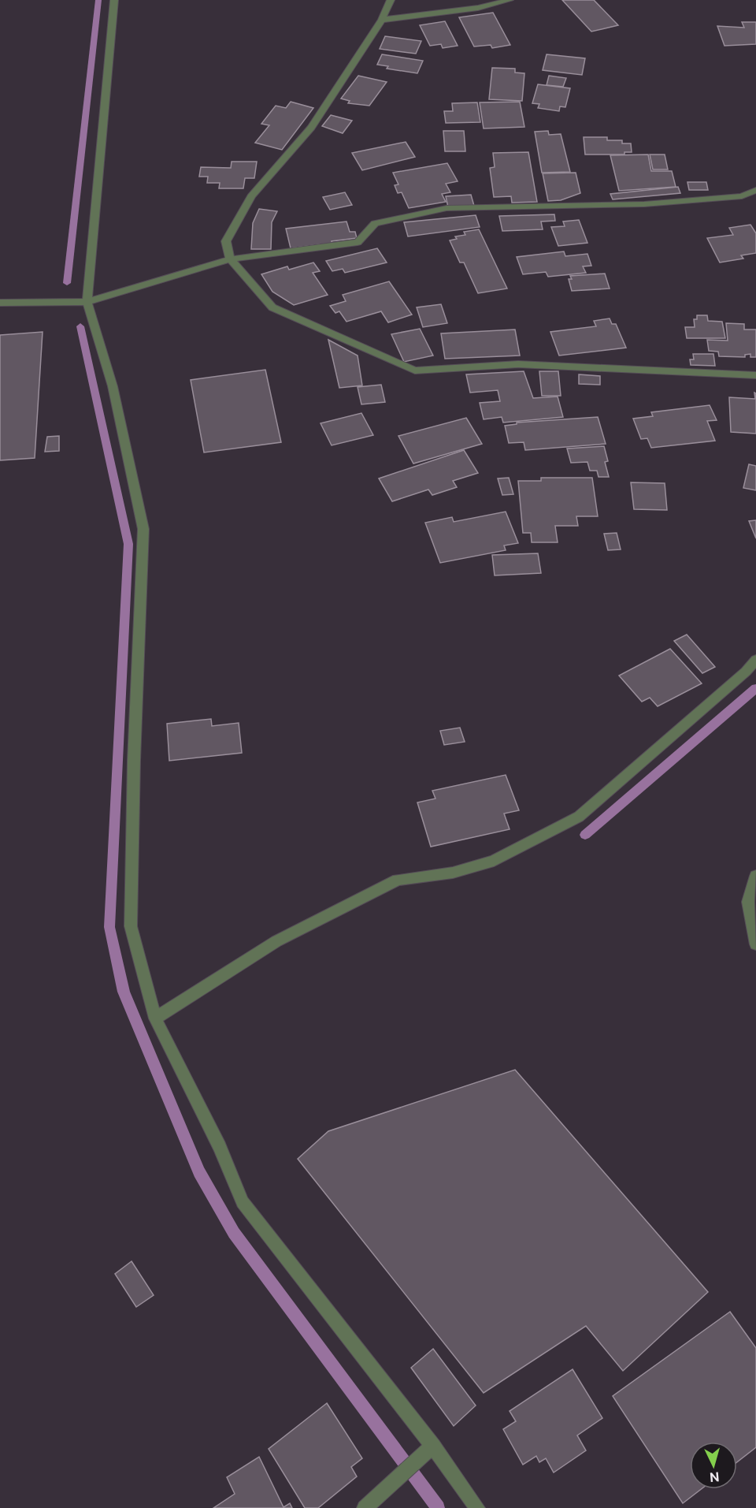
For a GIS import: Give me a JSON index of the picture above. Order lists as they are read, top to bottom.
{
  "north": "bottom"
}
